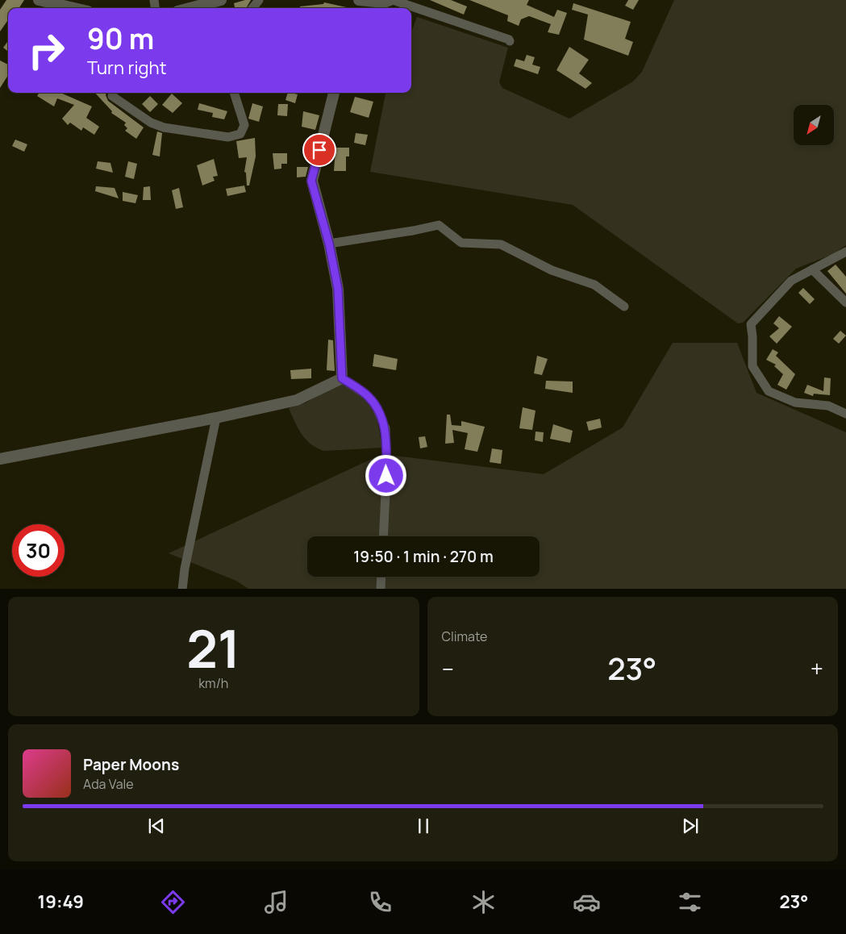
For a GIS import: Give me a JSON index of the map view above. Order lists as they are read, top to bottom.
{
  "north": "bottom left",
  "page": {
    "turn": ["90 m", "Turn right"],
    "limit": "30",
    "trip": "19:50 · 1 min · 270 m",
    "tile": [
      ["21", "km/h"],
      "Climate"
    ],
    "heat": ["−", "23°", "+"],
    "song": ["Paper Moons", "Ada Vale"],
    "tabs": ["19:49", "23°"]
  }
}
